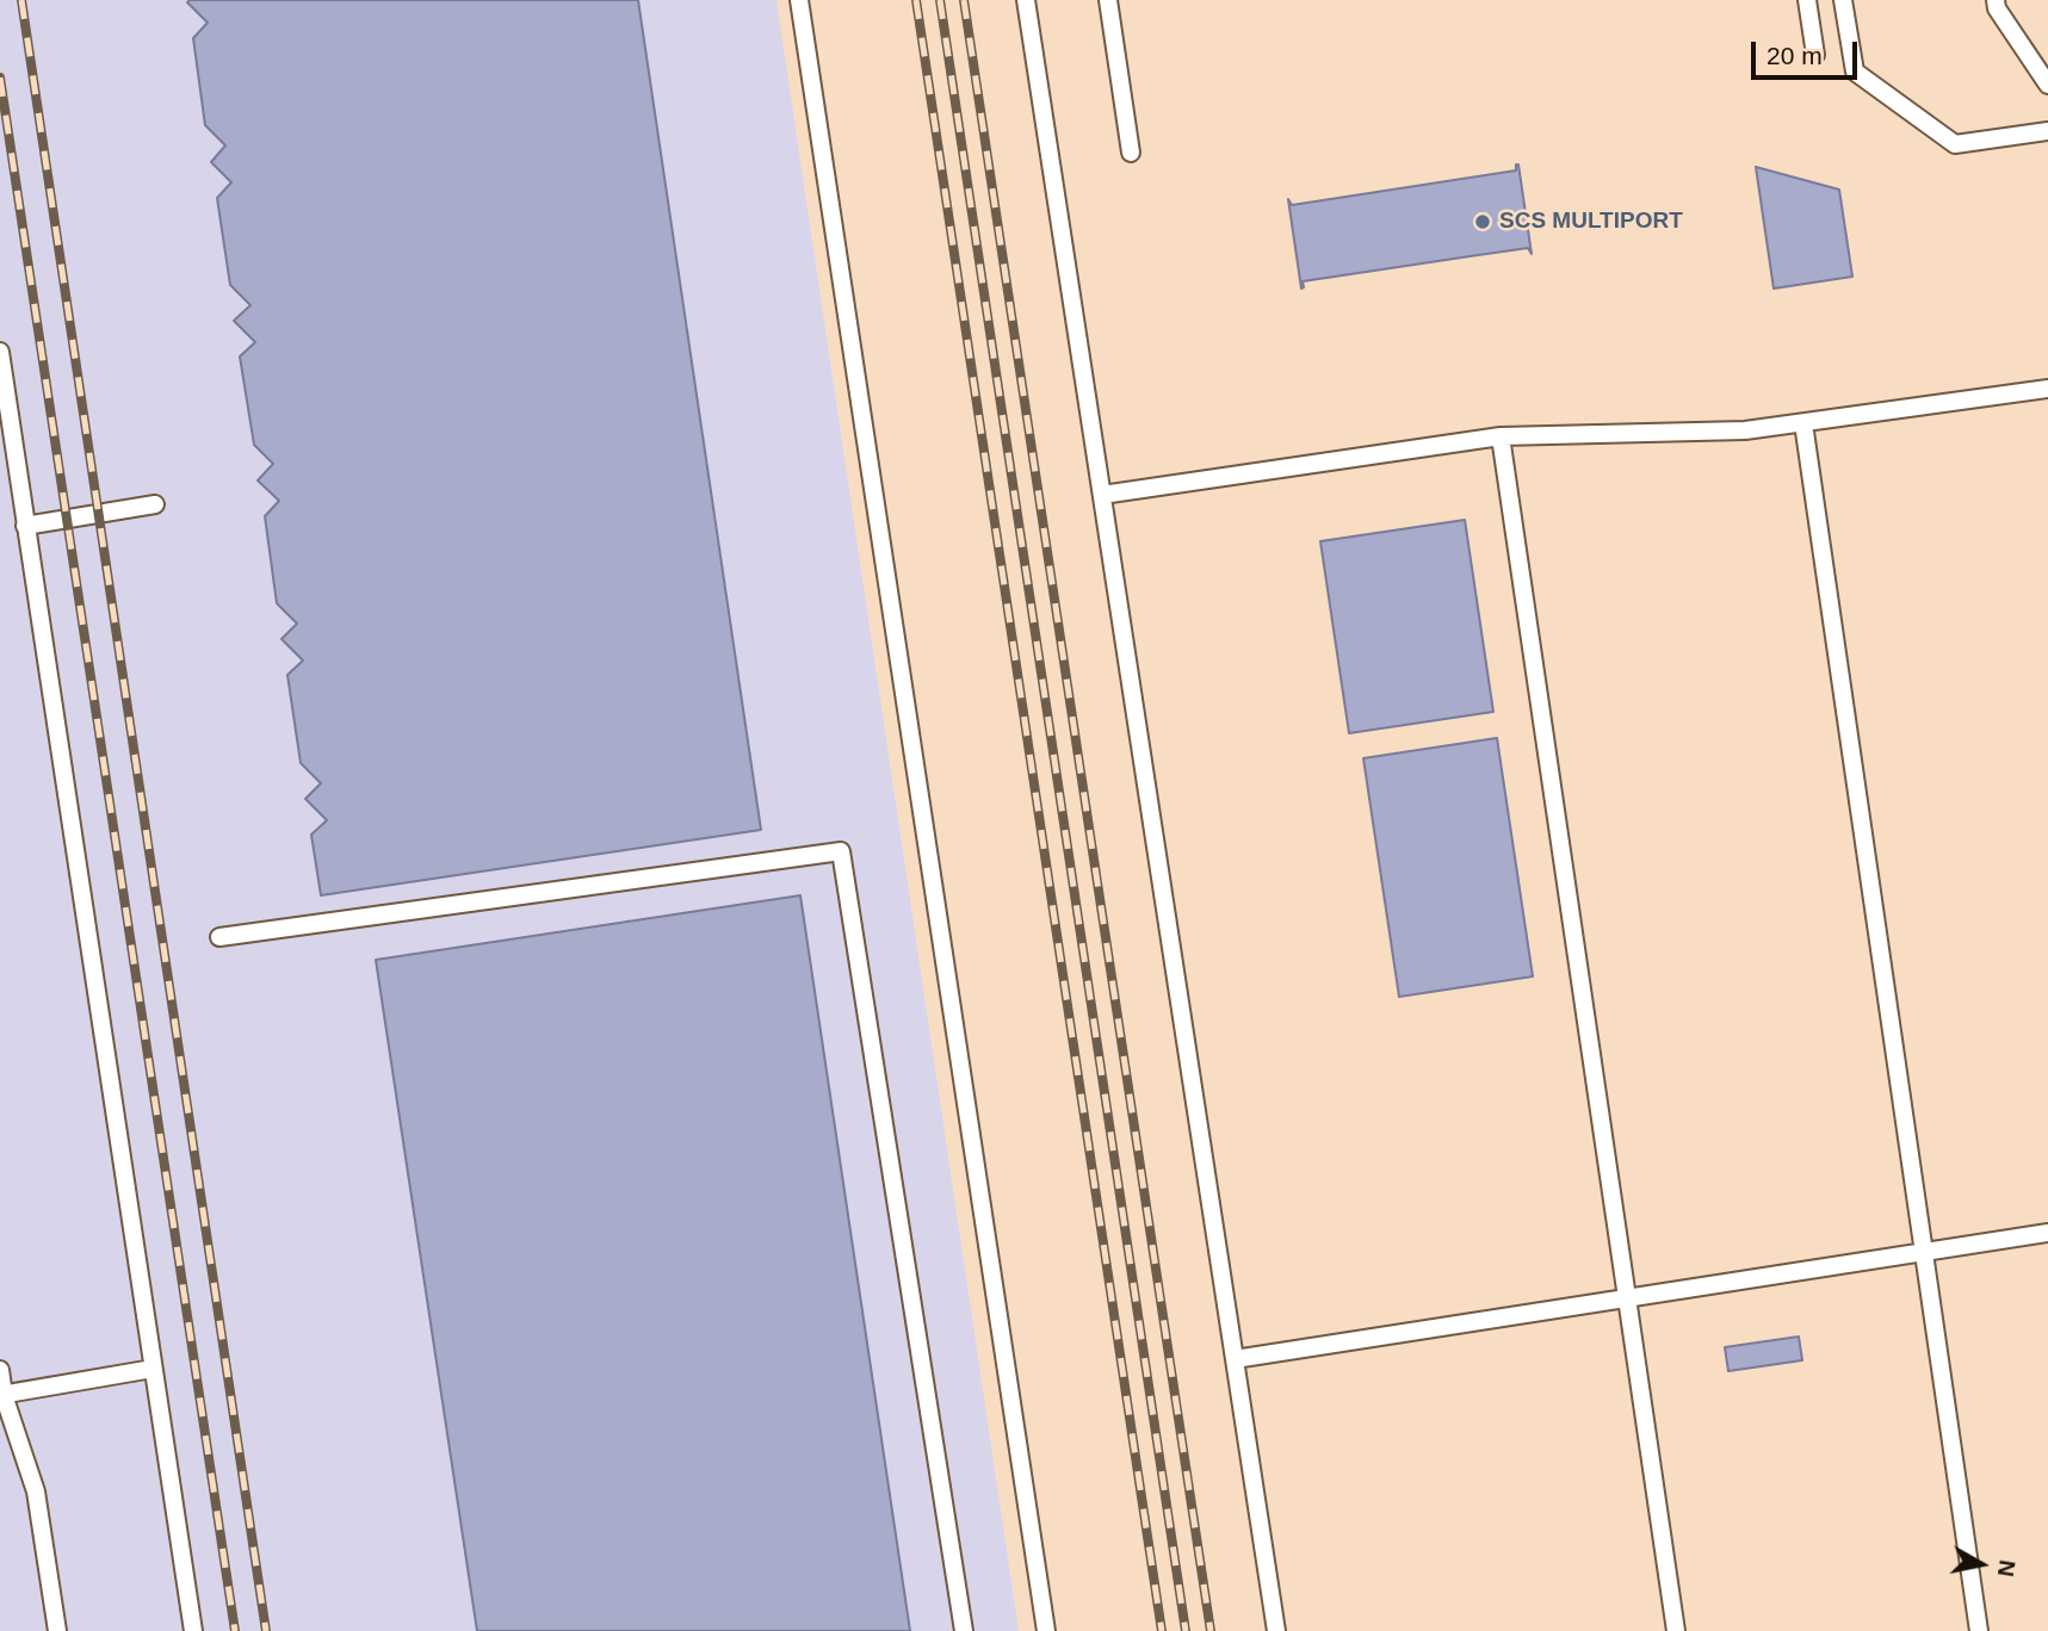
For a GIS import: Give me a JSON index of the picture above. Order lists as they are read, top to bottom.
{
  "places": ["SCS MULTIPORT"],
  "scale_bar": "20 m",
  "north": "right"
}
